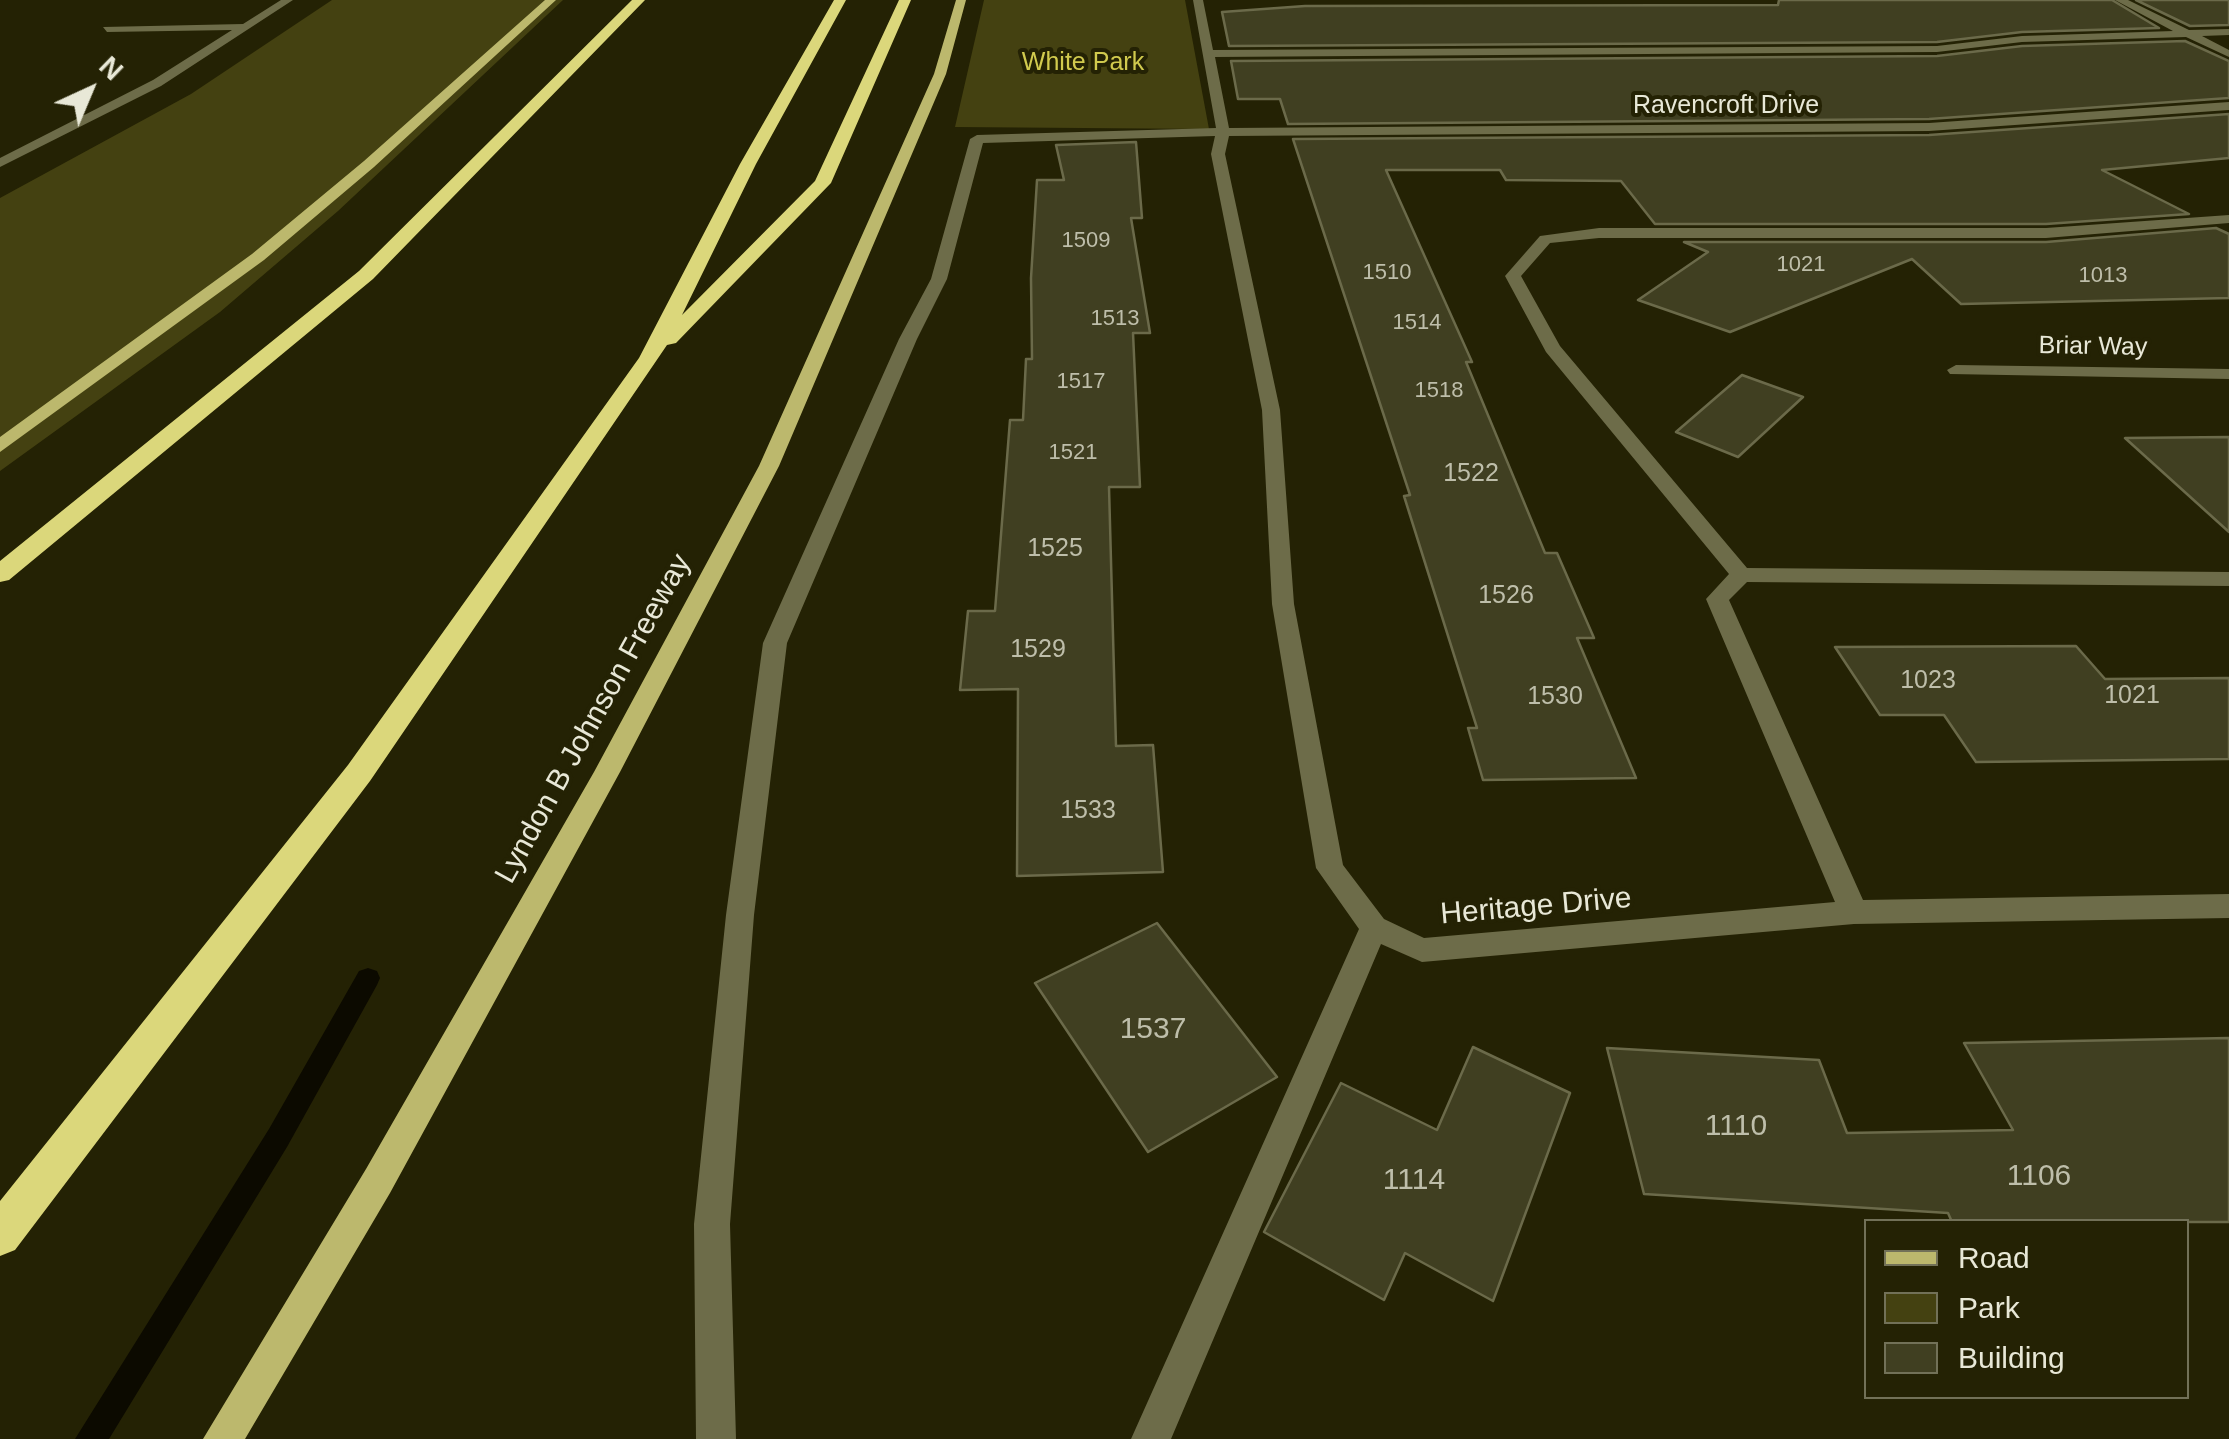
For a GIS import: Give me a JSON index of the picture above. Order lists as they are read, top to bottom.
{
  "streets": {
    "main road": ["Lyndon B Johnson Freeway"],
    "street": ["Ravencroft Drive", "Briar Way", "Heritage Drive"]
  },
  "crossings": [
    ["Ravencroft Drive", "Heritage Drive"]
  ],
  "parks": ["White Park"],
  "house_numbers": [
    "1509",
    "1021",
    "1510",
    "1013",
    "1513",
    "1514",
    "1517",
    "1518",
    "1521",
    "1522",
    "1525",
    "1526",
    "1529",
    "1023",
    "1021",
    "1530",
    "1533",
    "1537",
    "1110",
    "1106",
    "1114"
  ],
  "legend": ["Road", "Park", "Building"],
  "north": "top right"
}
